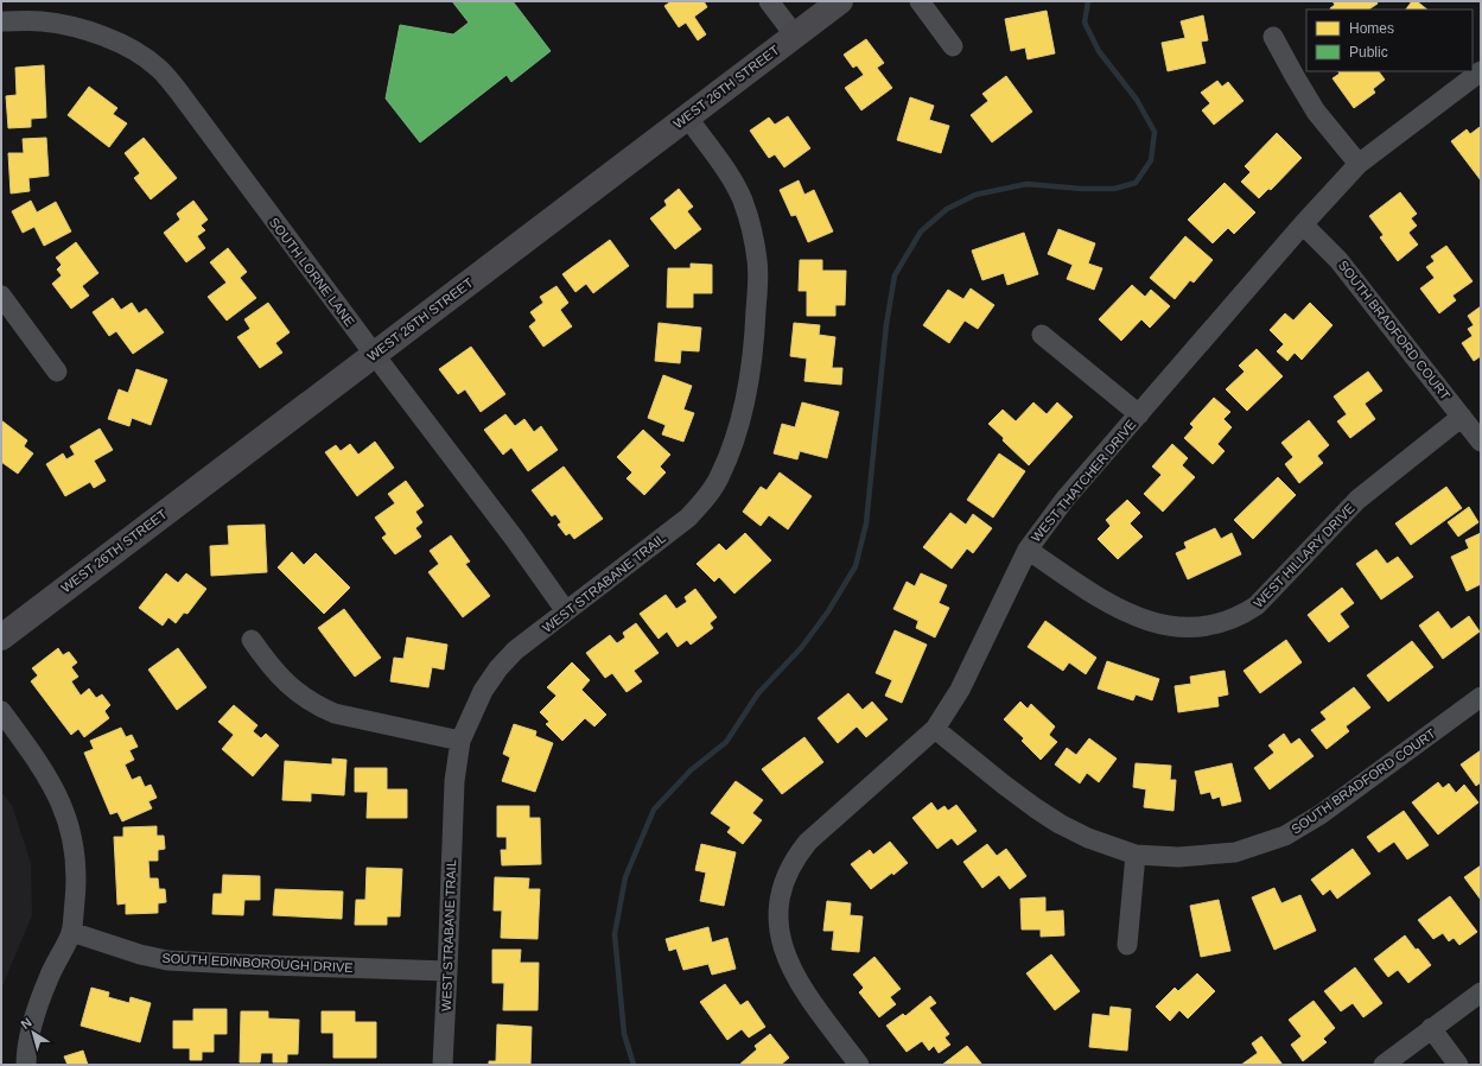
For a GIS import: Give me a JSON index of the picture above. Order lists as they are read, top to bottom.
{
  "streets": {
    "main road": ["WEST 26TH STREET"],
    "street": [
      "SOUTH LORNE LANE",
      "SOUTH BRADFORD COURT",
      "WEST THATCHER DRIVE",
      "WEST HILLARY DRIVE",
      "WEST STRABANE TRAIL",
      "SOUTH EDINBOROUGH DRIVE"
    ]
  },
  "crossings": [
    ["WEST 26TH STREET", "SOUTH LORNE LANE"],
    ["WEST 26TH STREET", "WEST STRABANE TRAIL"],
    ["SOUTH LORNE LANE", "WEST STRABANE TRAIL"],
    ["SOUTH BRADFORD COURT", "WEST THATCHER DRIVE"],
    ["SOUTH BRADFORD COURT", "WEST HILLARY DRIVE"],
    ["WEST THATCHER DRIVE", "WEST HILLARY DRIVE"],
    ["WEST STRABANE TRAIL", "SOUTH EDINBOROUGH DRIVE"]
  ],
  "legend": ["Homes", "Public"],
  "north": "top left"
}
